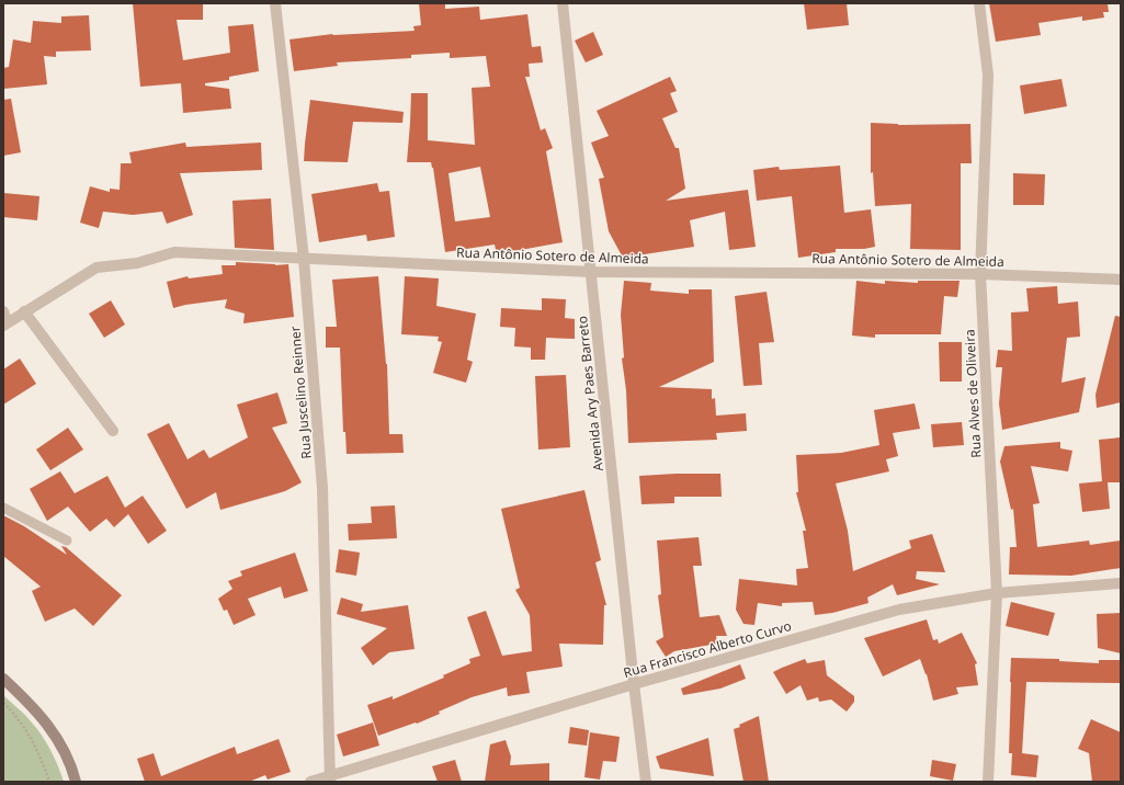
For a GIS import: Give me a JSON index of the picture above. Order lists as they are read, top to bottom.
{
  "streets": {
    "street": [
      "Rua Antônio Sotero de Almeida",
      "Rua Juscelino Reinner",
      "Avenida Ary Paes Barreto",
      "Rua Alves de Oliveira",
      "Rua Francisco Alberto Curvo"
    ]
  },
  "crossings": [
    ["Rua Antônio Sotero de Almeida", "Rua Juscelino Reinner"],
    ["Rua Antônio Sotero de Almeida", "Avenida Ary Paes Barreto"],
    ["Rua Antônio Sotero de Almeida", "Rua Alves de Oliveira"],
    ["Rua Juscelino Reinner", "Rua Francisco Alberto Curvo"],
    ["Avenida Ary Paes Barreto", "Rua Francisco Alberto Curvo"],
    ["Rua Alves de Oliveira", "Rua Francisco Alberto Curvo"]
  ]
}
